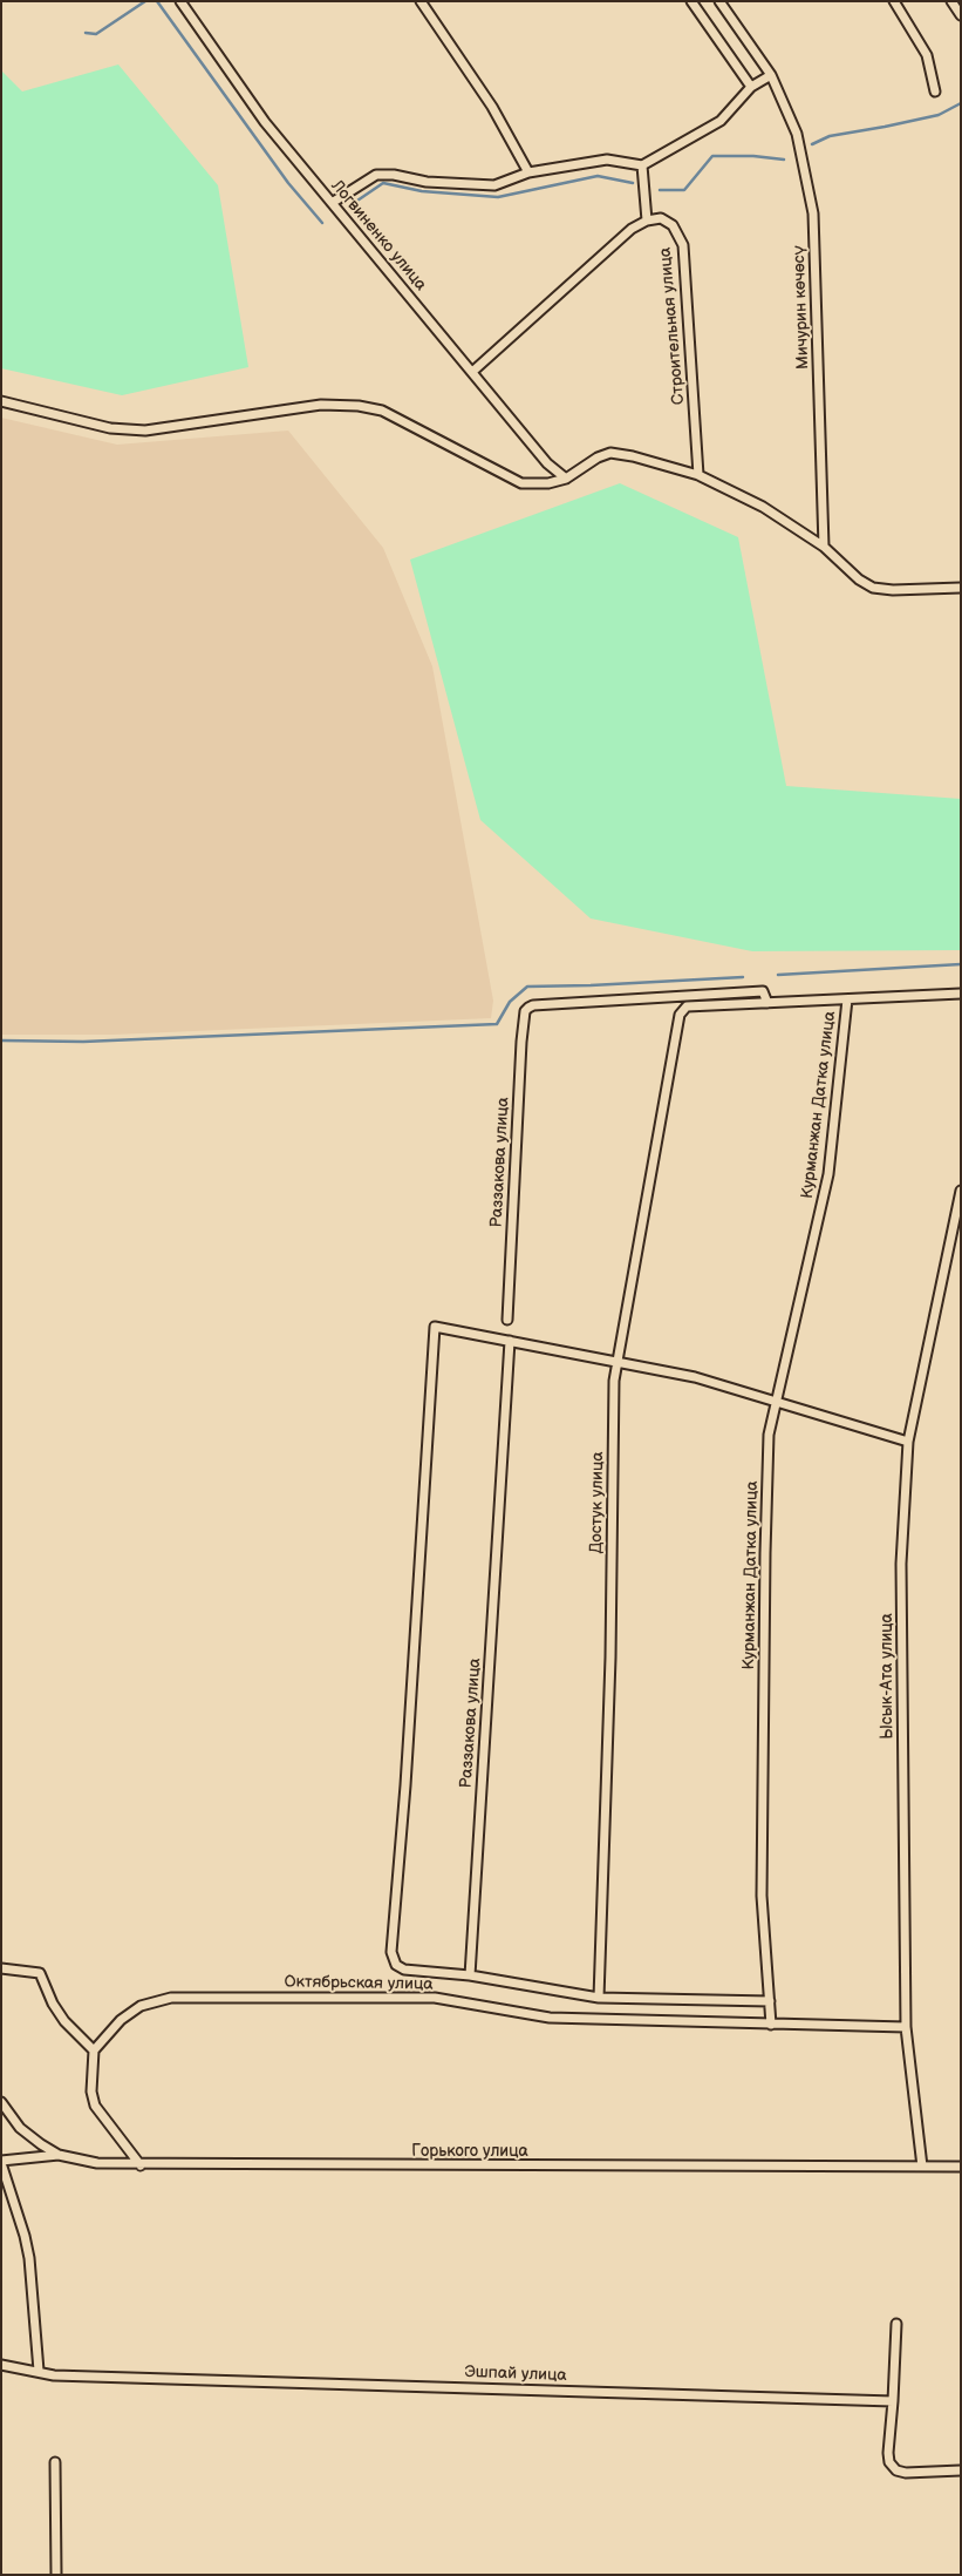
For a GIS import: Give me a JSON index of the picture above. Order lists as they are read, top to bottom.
{
  "streets": {
    "street": [
      "Логвиненко улица",
      "Мичурин көчөсү",
      "Строительная улица",
      "Курманжан Датка улица",
      "Раззакова улица",
      "Достук улица",
      "Ысык-Ата улица",
      "Октябрьская улица",
      "Горького улица",
      "Эшпай улица"
    ]
  },
  "crossings": [
    ["Курманжан Датка улица", "Октябрьская улица"],
    ["Раззакова улица", "Достук улица"],
    ["Ысык-Ата улица", "Горького улица"]
  ]
}
